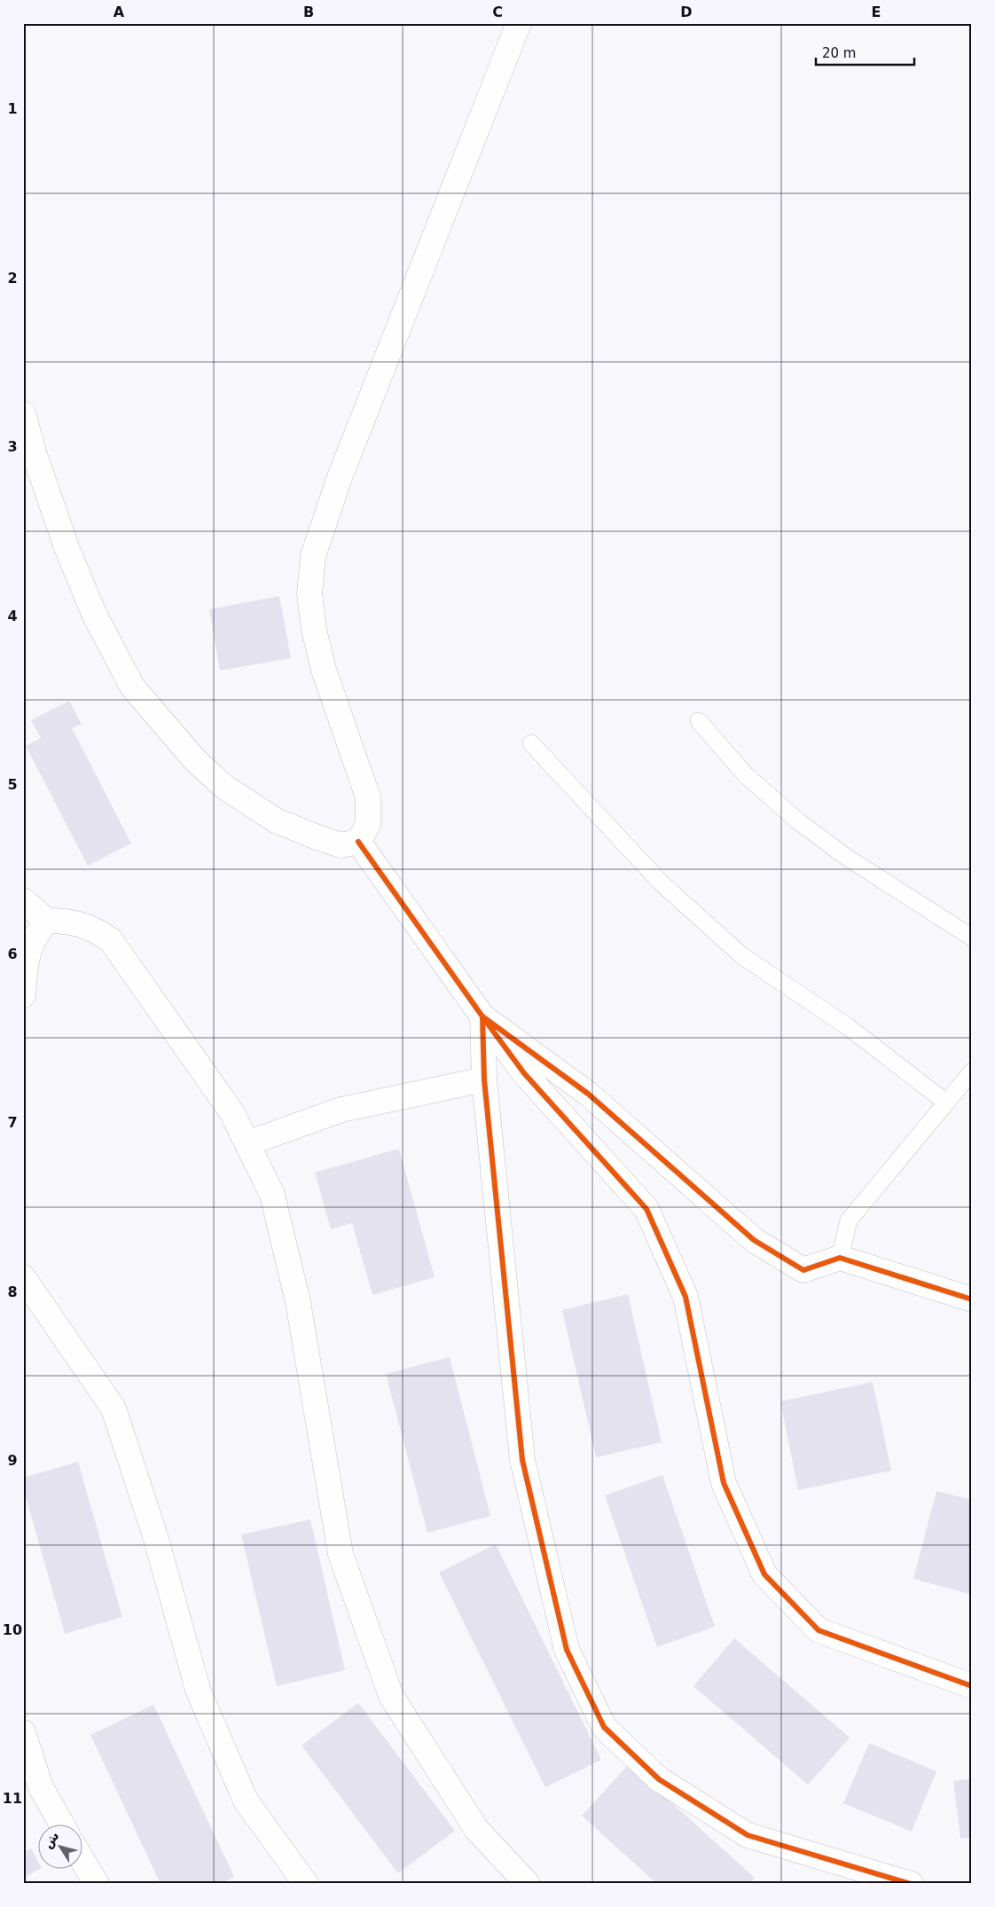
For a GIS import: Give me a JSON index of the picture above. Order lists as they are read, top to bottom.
{
  "scale_bar": "20 m",
  "north": "top left",
  "grid": {
    "columns": [
      "A",
      "B",
      "C",
      "D",
      "E"
    ],
    "rows": [
      "1",
      "2",
      "3",
      "4",
      "5",
      "6",
      "7",
      "8",
      "9",
      "10",
      "11"
    ]
  }
}
